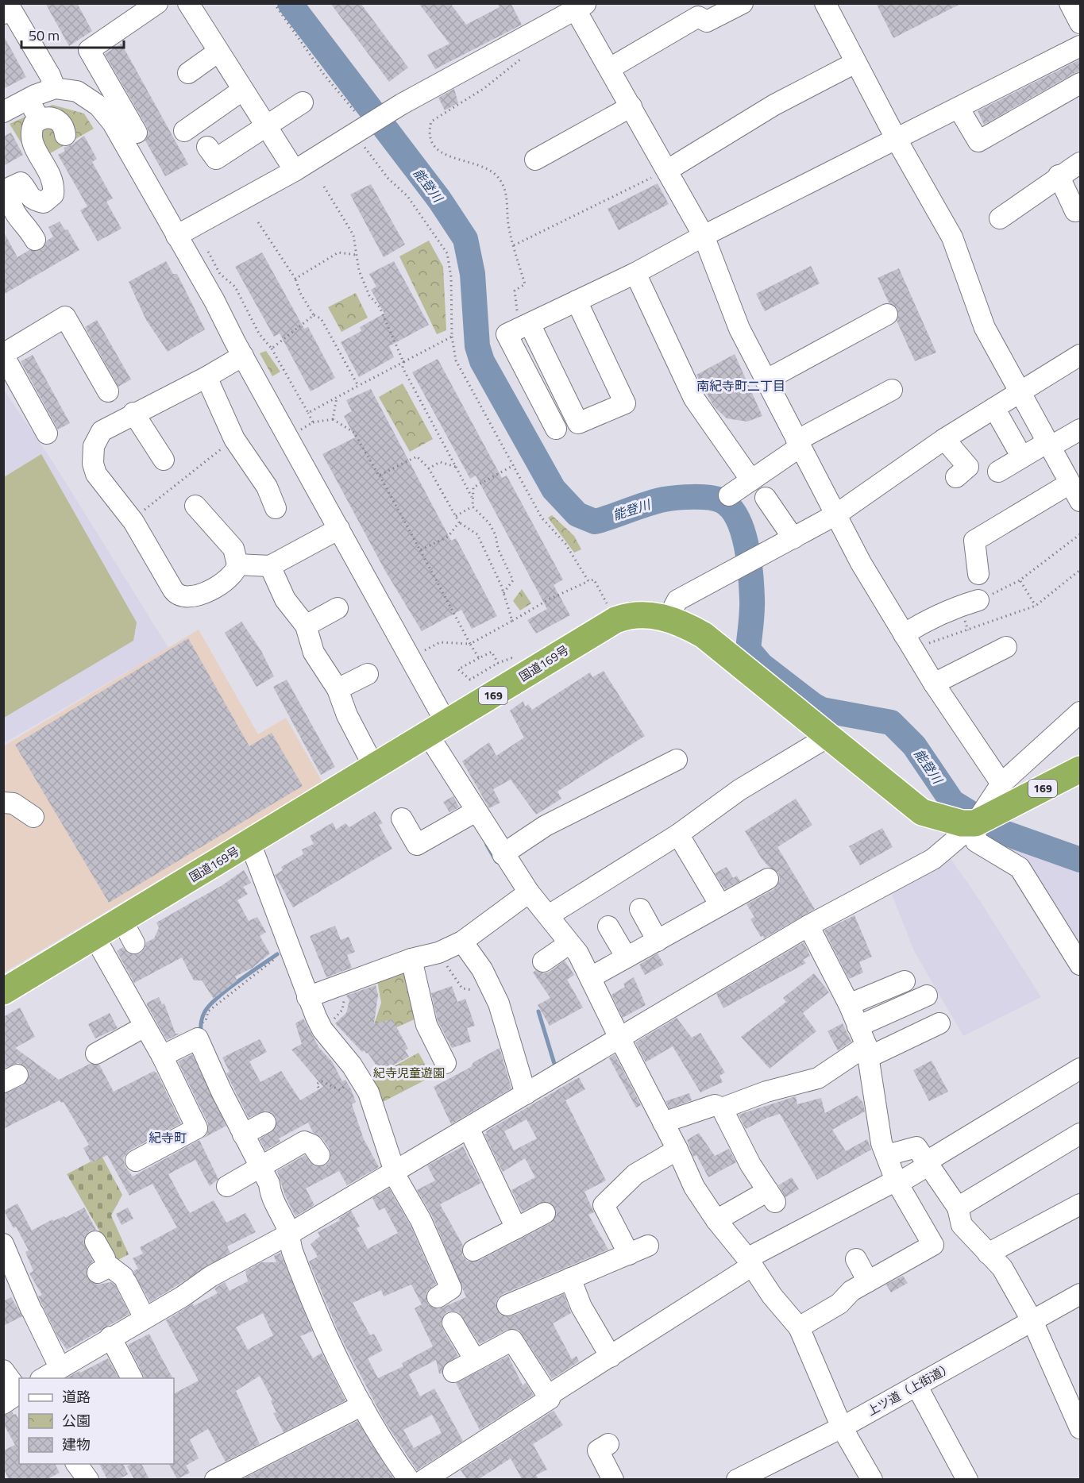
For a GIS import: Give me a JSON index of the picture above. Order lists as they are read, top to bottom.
{
  "streets": {
    "highway": ["国道169号", "169"],
    "street": ["上ツ道（上街道）"]
  },
  "crossings": [
    ["国道169号", "169"]
  ],
  "districts": ["南紀寺町二丁目", "紀寺町"],
  "water": ["能登川"],
  "parks": ["紀寺児童遊園"],
  "legend": ["道路", "公園", "建物"],
  "scale_bar": "50 m"
}
